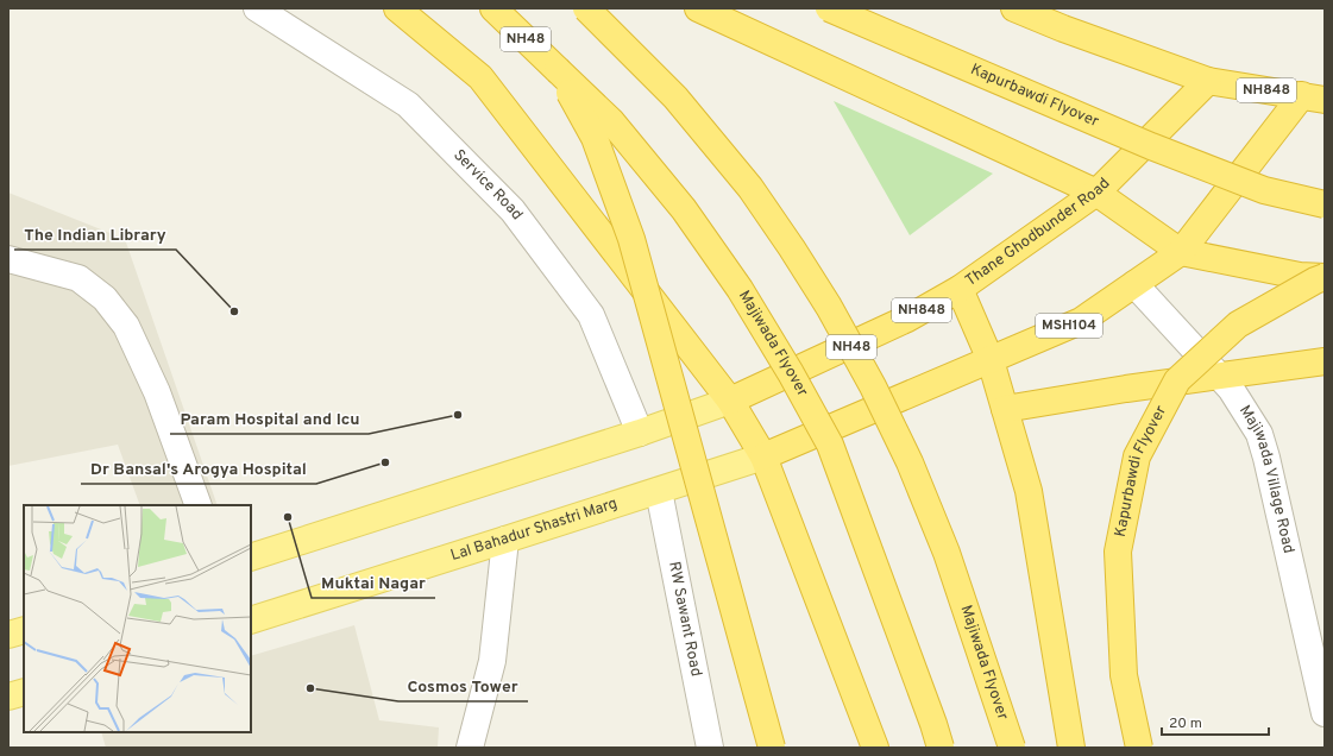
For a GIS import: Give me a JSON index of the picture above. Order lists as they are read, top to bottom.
{
  "streets": {
    "highway": [
      "NH48",
      "NH848",
      "Kapurbawdi Flyover",
      "Thane Ghodbunder Road",
      "MSH104",
      "Majiwada Flyover"
    ],
    "main road": ["Lal Bahadur Shastri Marg"],
    "street": ["Service Road", "Majiwada Village Road", "RW Sawant Road"]
  },
  "crossings": [
    ["NH848", "Thane Ghodbunder Road"],
    ["NH848", "MSH104"],
    ["MSH104", "Majiwada Village Road"],
    ["MSH104", "Lal Bahadur Shastri Marg"],
    ["Lal Bahadur Shastri Marg", "RW Sawant Road"]
  ],
  "places": [
    "The Indian Library",
    "Param Hospital and Icu",
    "Dr Bansal's Arogya Hospital",
    "Muktai Nagar",
    "Cosmos Tower"
  ],
  "scale_bar": "20 m"
}
